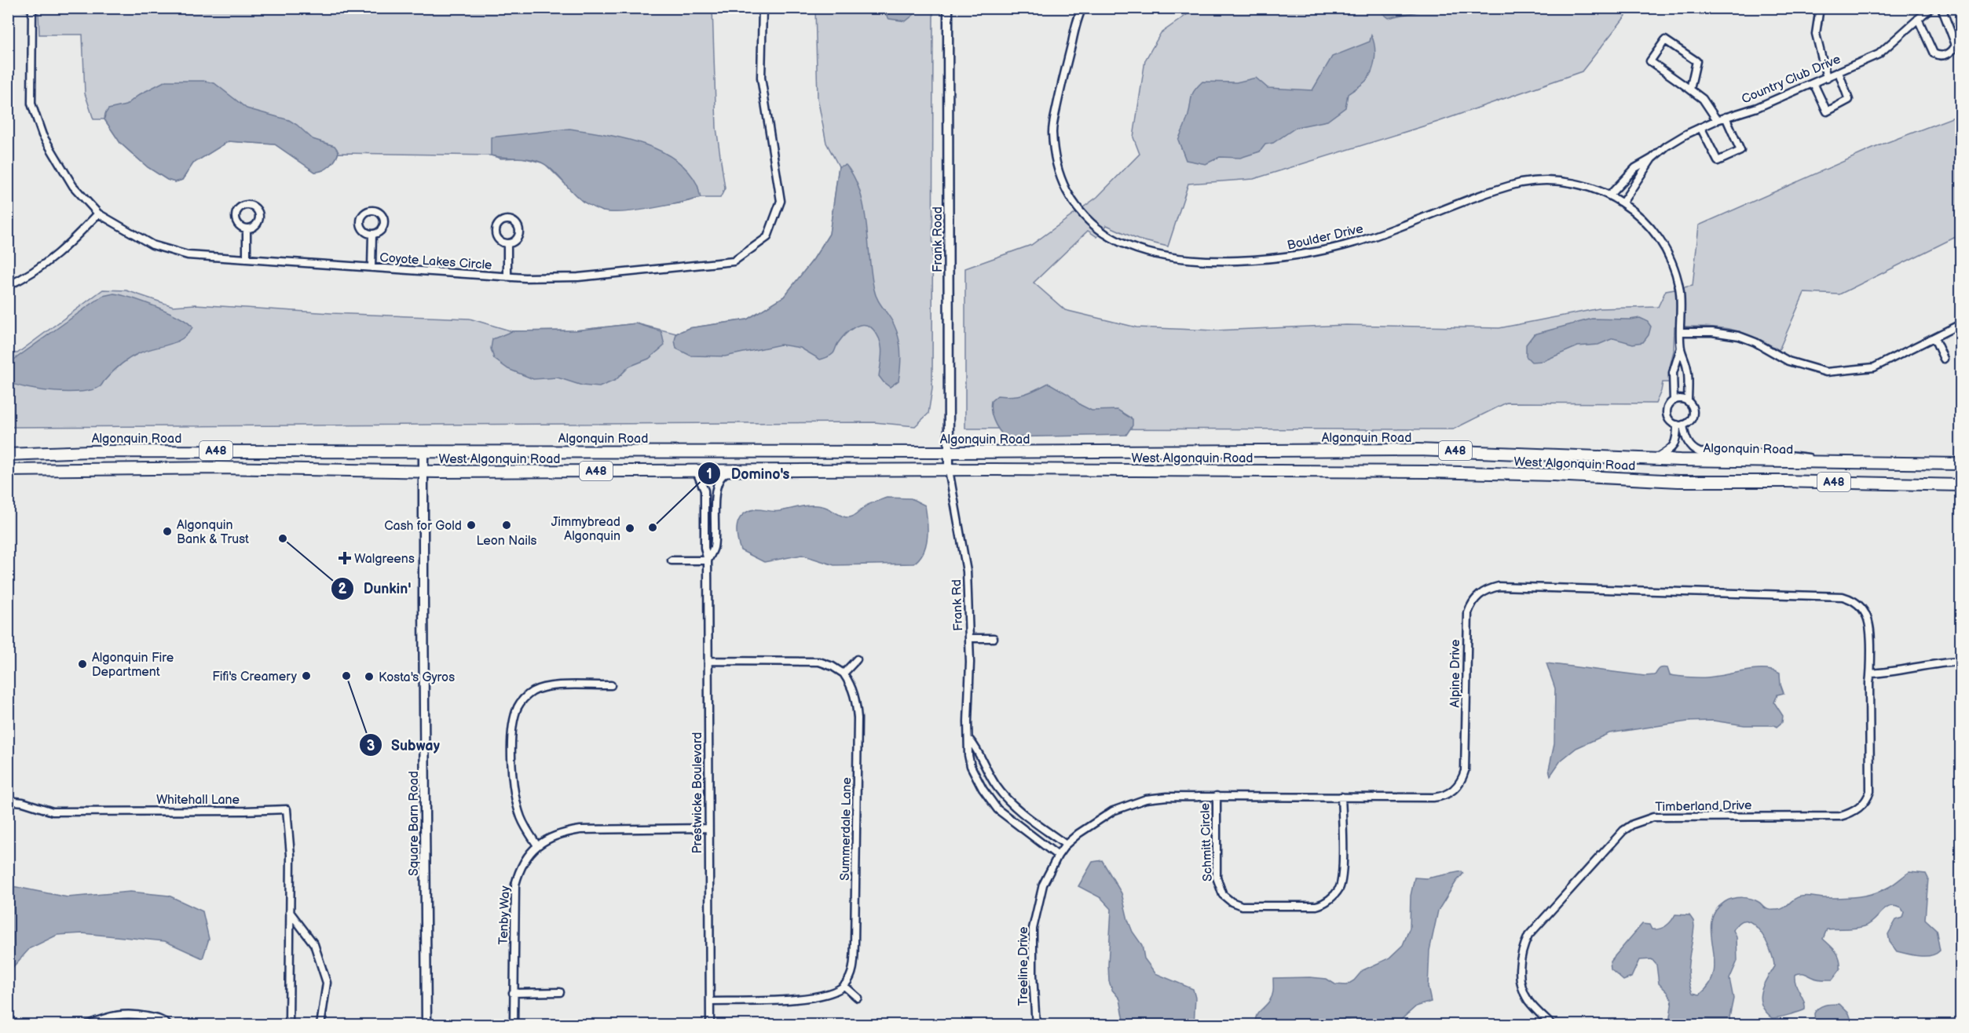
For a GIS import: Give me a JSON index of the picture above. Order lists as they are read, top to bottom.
{
  "streets": {
    "main road": ["Algonquin Road", "A48", "West Algonquin Road"],
    "street": [
      "Country Club Drive",
      "Boulder Drive",
      "Frank Road",
      "Coyote Lakes Circle",
      "Frank Rd",
      "Alpine Drive",
      "Prestwicke Boulevard",
      "Whitehall Lane",
      "Timberland Drive",
      "Square Barn Road",
      "Summerdale Lane",
      "Schmitt Circle",
      "Tenby Way",
      "Treeline Drive"
    ]
  },
  "crossings": [
    ["Country Club Drive", "Boulder Drive"],
    ["Boulder Drive", "Algonquin Road"],
    ["Frank Road", "Algonquin Road"],
    ["Frank Road", "West Algonquin Road"],
    ["Frank Road", "Frank Rd"],
    ["Algonquin Road", "Square Barn Road"],
    ["A48", "West Algonquin Road"],
    ["A48", "Square Barn Road"],
    ["West Algonquin Road", "Frank Rd"],
    ["West Algonquin Road", "Prestwicke Boulevard"],
    ["West Algonquin Road", "Square Barn Road"],
    ["Frank Rd", "Alpine Drive"],
    ["Frank Rd", "Treeline Drive"],
    ["Alpine Drive", "Timberland Drive"],
    ["Alpine Drive", "Schmitt Circle"],
    ["Alpine Drive", "Treeline Drive"],
    ["Prestwicke Boulevard", "Tenby Way"]
  ],
  "places": {
    "other": [
      "Cash for Gold",
      "Leon Nails",
      "Domino's",
      "Jimmybread Algonquin",
      "Algonquin Bank & Trust",
      "Dunkin'",
      "Algonquin Fire Department",
      "Fifi's Creamery",
      "Subway",
      "Kosta's Gyros"
    ],
    "health": ["Walgreens"]
  }
}
